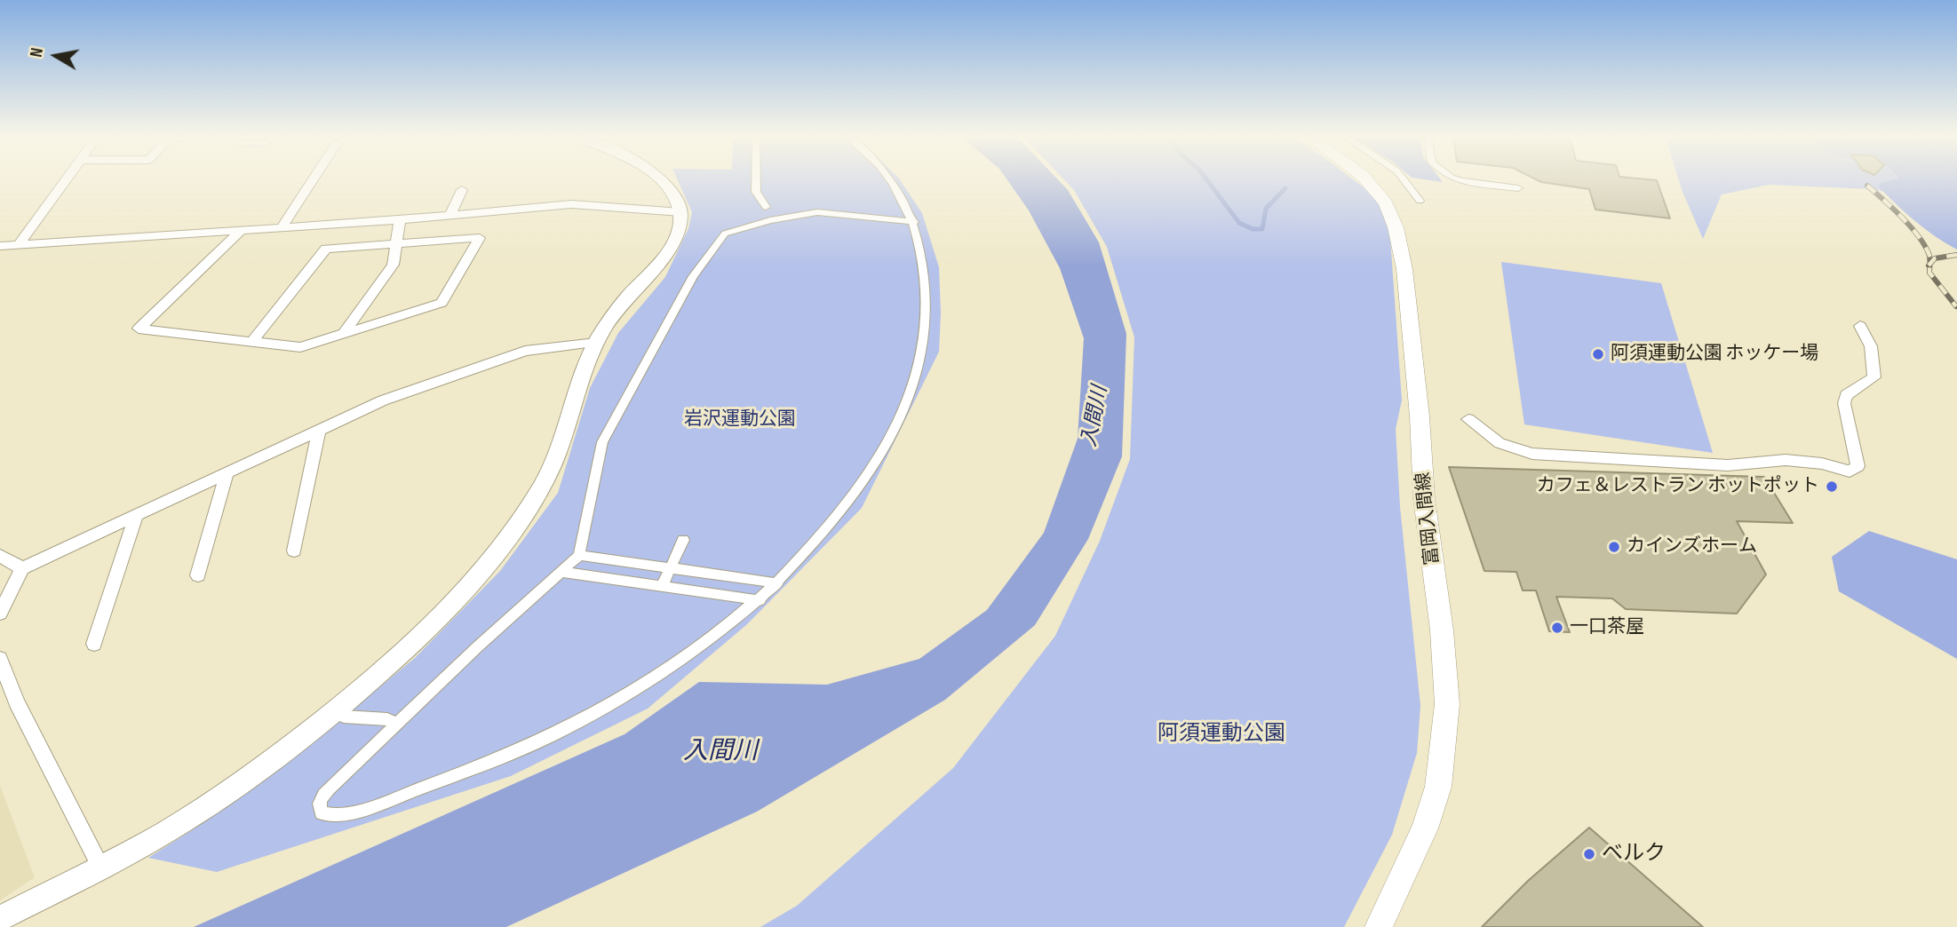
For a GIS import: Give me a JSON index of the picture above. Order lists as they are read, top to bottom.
{
  "streets": {
    "main road": ["富岡入間線"]
  },
  "water": ["入間川"],
  "parks": ["岩沢運動公園", "阿須運動公園"],
  "places": [
    "阿須運動公園 ホッケー場",
    "カフェ＆レストラン ホットポット",
    "カインズホーム",
    "一口茶屋",
    "ベルク"
  ],
  "north": "left"
}
